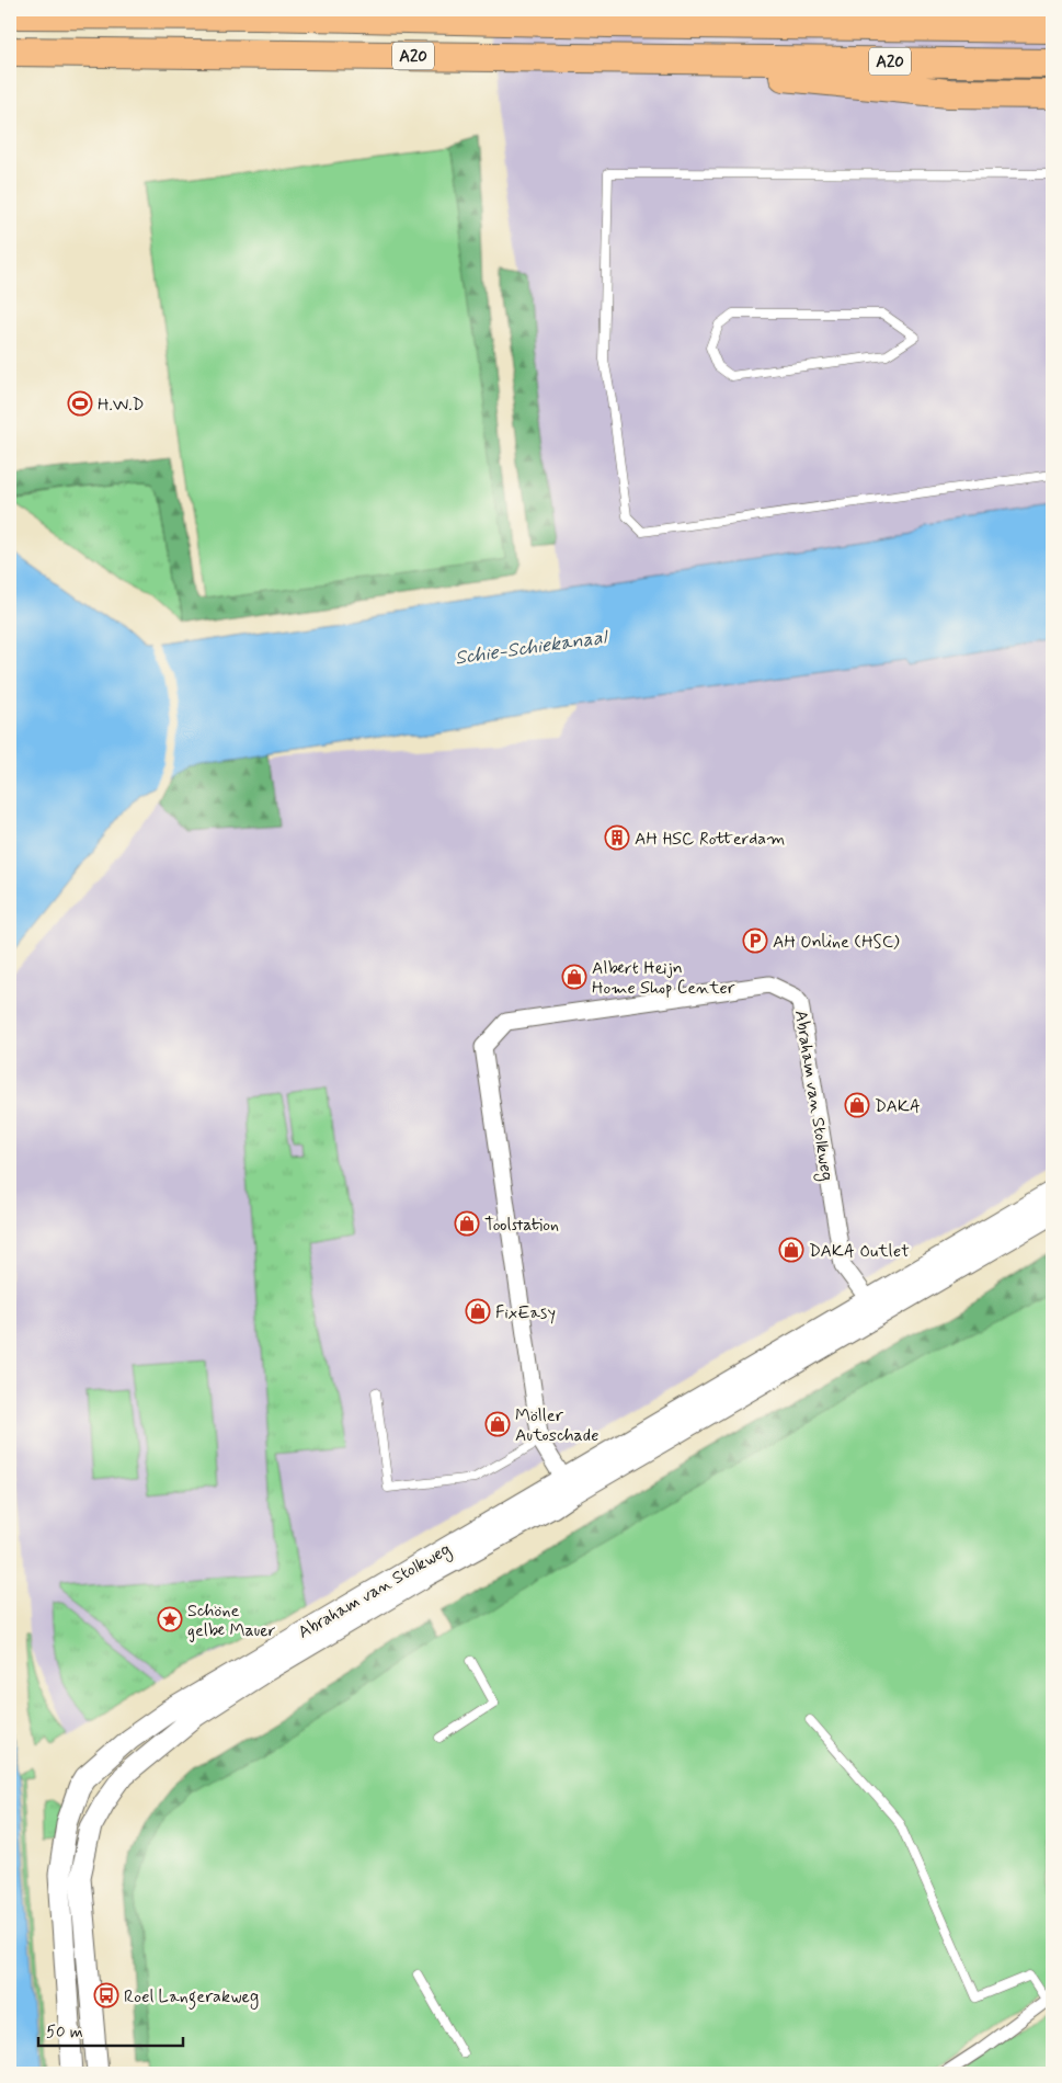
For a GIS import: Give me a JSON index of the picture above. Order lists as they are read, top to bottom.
{
  "streets": {
    "highway": ["A20"],
    "street": ["Abraham van Stolkweg"]
  },
  "water": ["Schie-Schiekanaal"],
  "places": {
    "sports": ["H.W.D"],
    "building": ["AH HSC Rotterdam"],
    "parking": ["AH Online (HSC)"],
    "shop": [
      "Albert Heijn Home Shop Center",
      "DAKA",
      "Toolstation",
      "DAKA Outlet",
      "FixEasy",
      "Möller Autoschade"
    ],
    "place": ["Schöne gelbe Mauer"],
    "bus stop": ["Roel Langerakweg"]
  },
  "scale_bar": "50 m"
}
